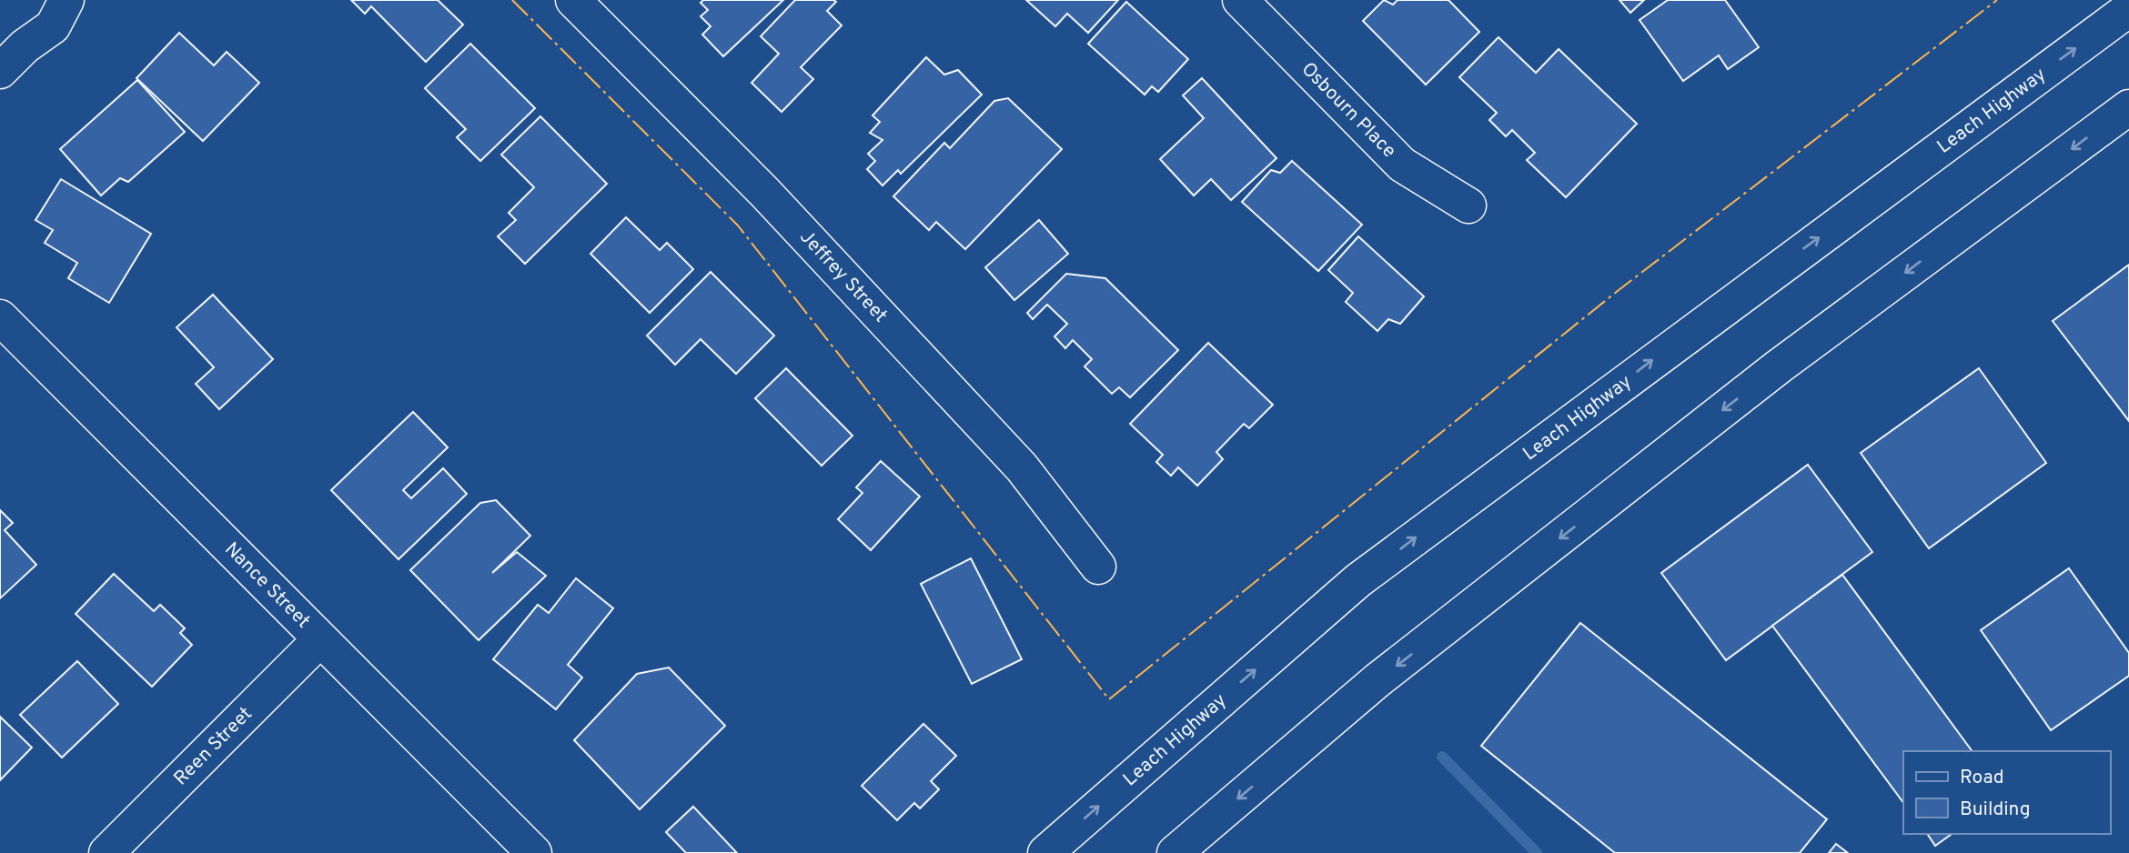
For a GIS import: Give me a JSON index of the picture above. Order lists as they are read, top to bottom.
{
  "streets": {
    "main road": [
      "Osbourn Place",
      "Leach Highway",
      "Jeffrey Street",
      "Nance Street",
      "Reen Street"
    ]
  },
  "crossings": [
    ["Nance Street", "Reen Street"]
  ],
  "legend": ["Road", "Building"]
}
